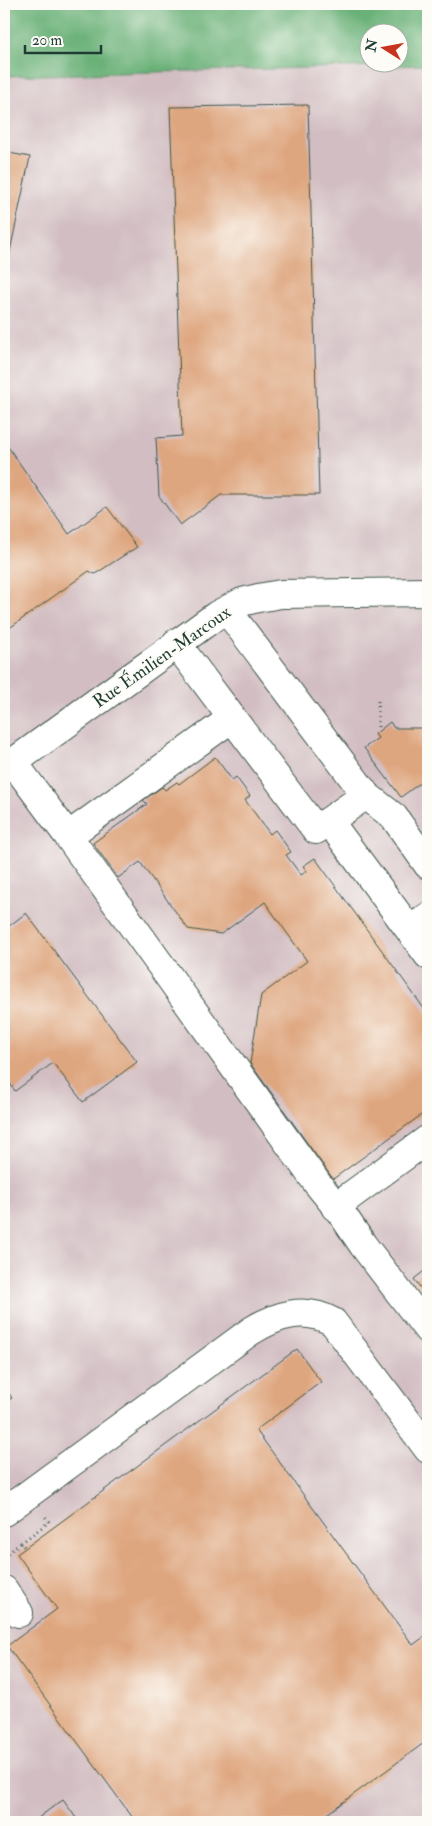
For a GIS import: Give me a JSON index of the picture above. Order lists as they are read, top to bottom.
{
  "streets": {
    "street": ["Rue Émilien-Marcoux"]
  },
  "scale_bar": "20 m",
  "north": "left"
}
